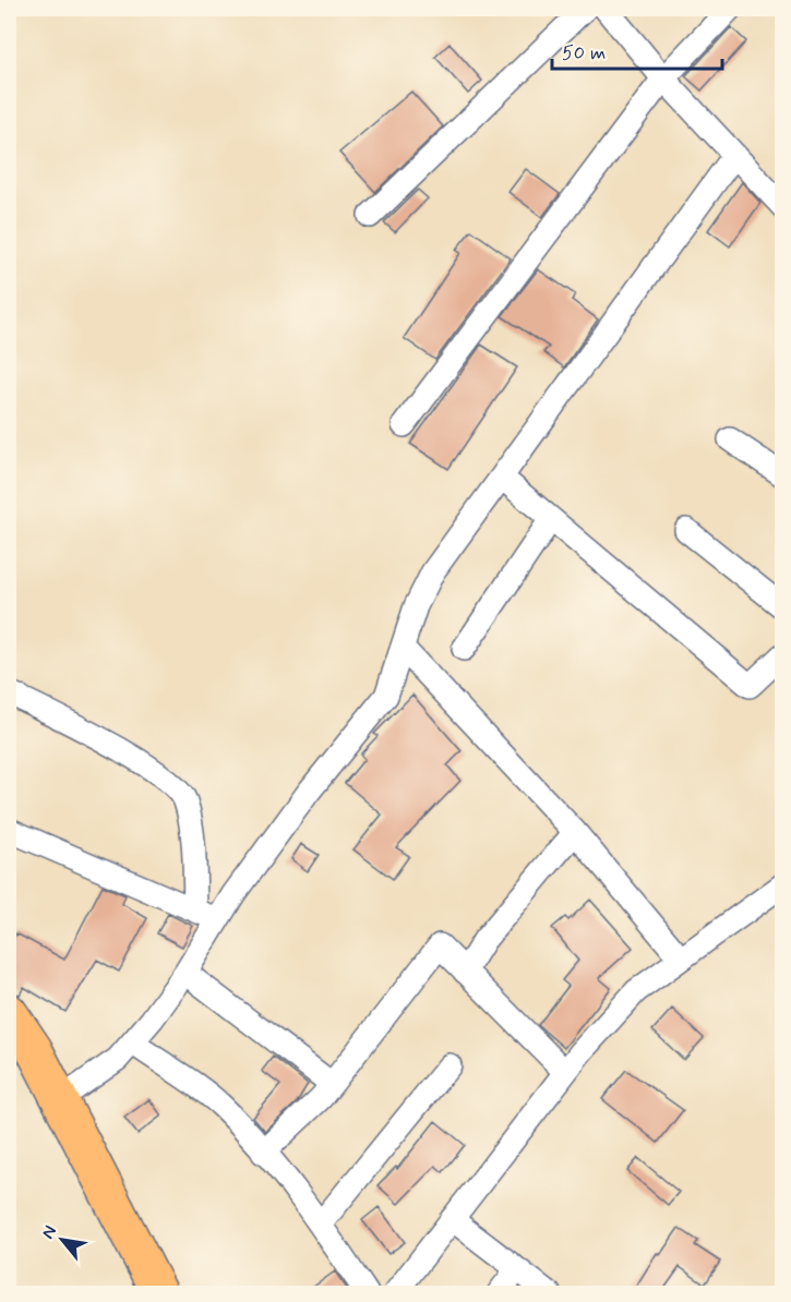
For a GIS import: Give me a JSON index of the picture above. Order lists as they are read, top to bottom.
{
  "scale_bar": "50 m",
  "north": "top left"
}
